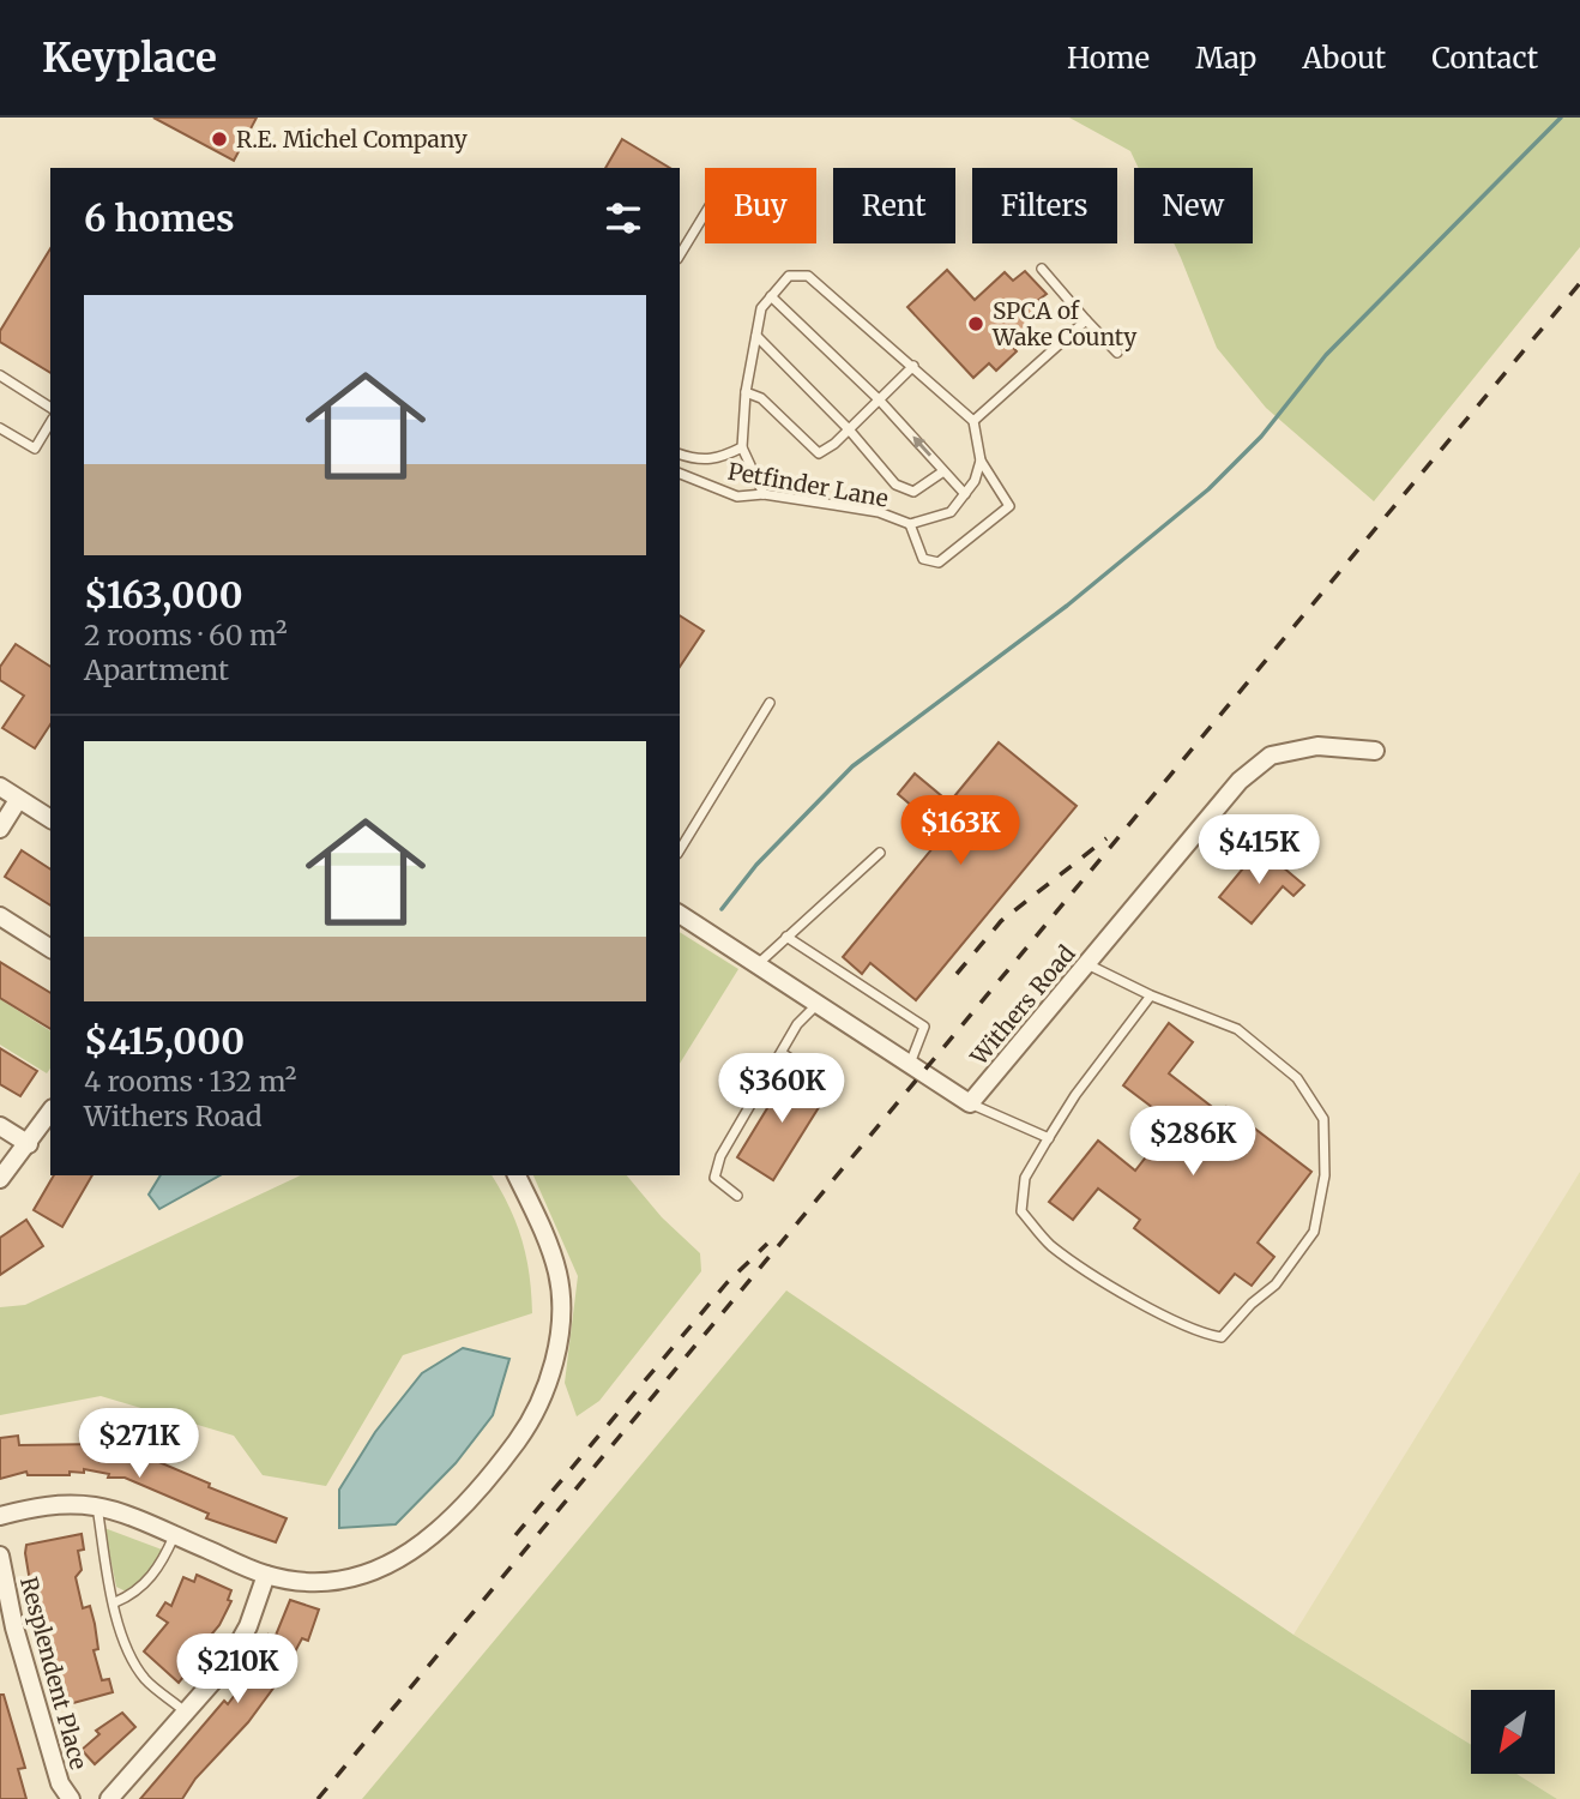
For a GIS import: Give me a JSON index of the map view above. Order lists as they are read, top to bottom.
{
  "streets": {
    "street": ["Withers Road", "Resplendent Place"],
    "lane": ["Petfinder Lane"]
  },
  "places": ["R.E. Michel Company", "SPCA of Wake County"],
  "north": "bottom left",
  "page": {
    "header": "Keyplace",
    "nav": [
      "Home",
      "Map",
      "About",
      "Contact"
    ],
    "chip": [
      "Buy",
      "Rent",
      "Filters",
      "New"
    ],
    "heading": "6 homes",
    "list": [
      {
        "name": "$163,000",
        "note": "2 rooms · 60 m² · Apartment"
      },
      {
        "name": "$415,000",
        "note": "4 rooms · 132 m² · Withers Road"
      }
    ],
    "price": [
      "$163K",
      "$415K",
      "$360K",
      "$286K",
      "$271K",
      "$210K"
    ]
  }
}
